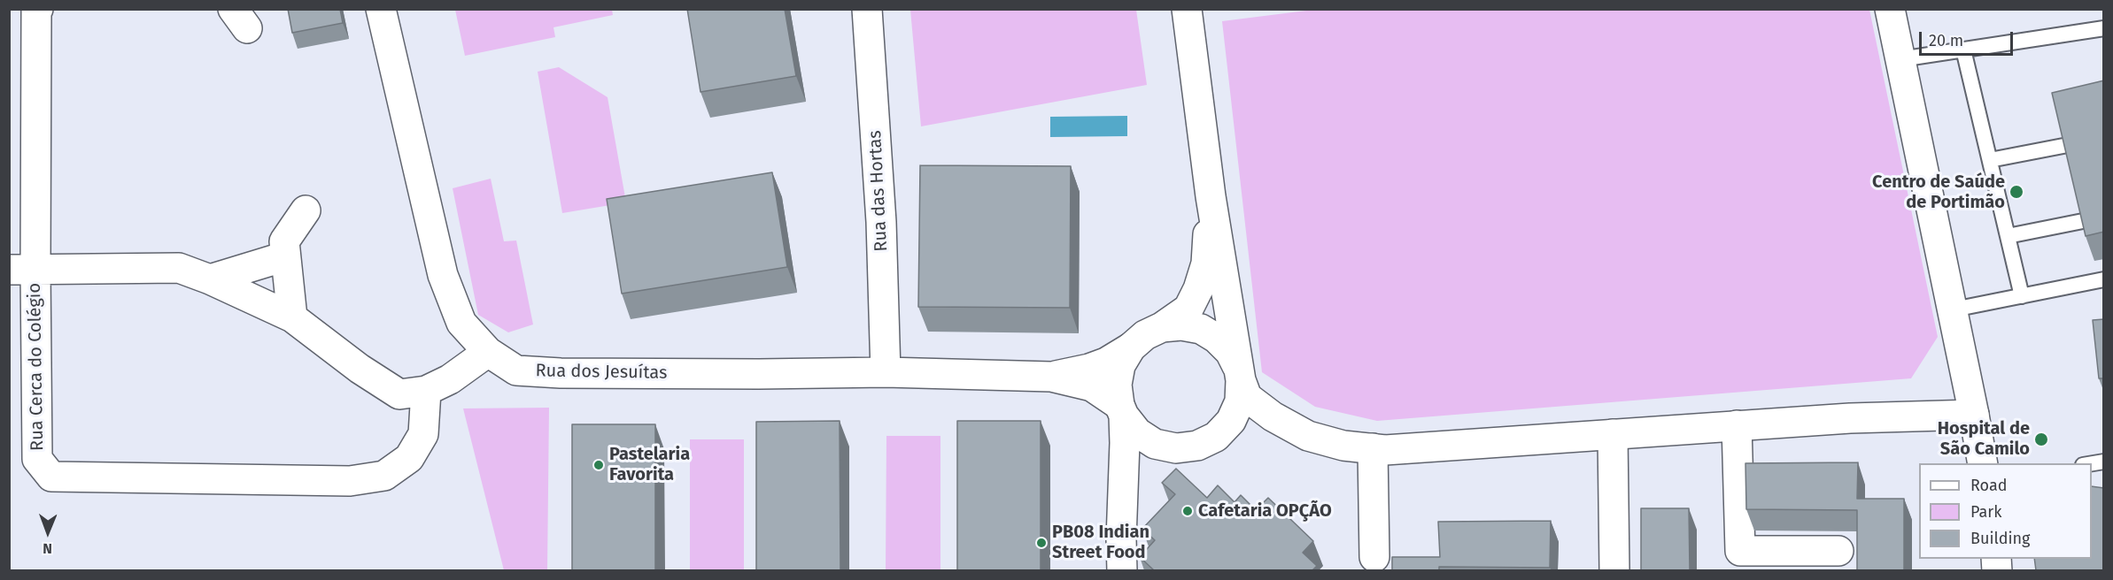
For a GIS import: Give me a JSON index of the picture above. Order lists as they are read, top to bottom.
{
  "streets": {
    "street": ["Rua das Hortas", "Rua Cerca do Colégio", "Rua dos Jesuítas"]
  },
  "crossings": [
    ["Rua das Hortas", "Rua dos Jesuítas"]
  ],
  "places": [
    "Centro de Saúde de Portimão",
    "Hospital de São Camilo",
    "Pastelaria Favorita",
    "Cafetaria OPÇÃO",
    "PB08 Indian Street Food"
  ],
  "legend": ["Road", "Park", "Building"],
  "scale_bar": "20 m",
  "north": "bottom"
}
